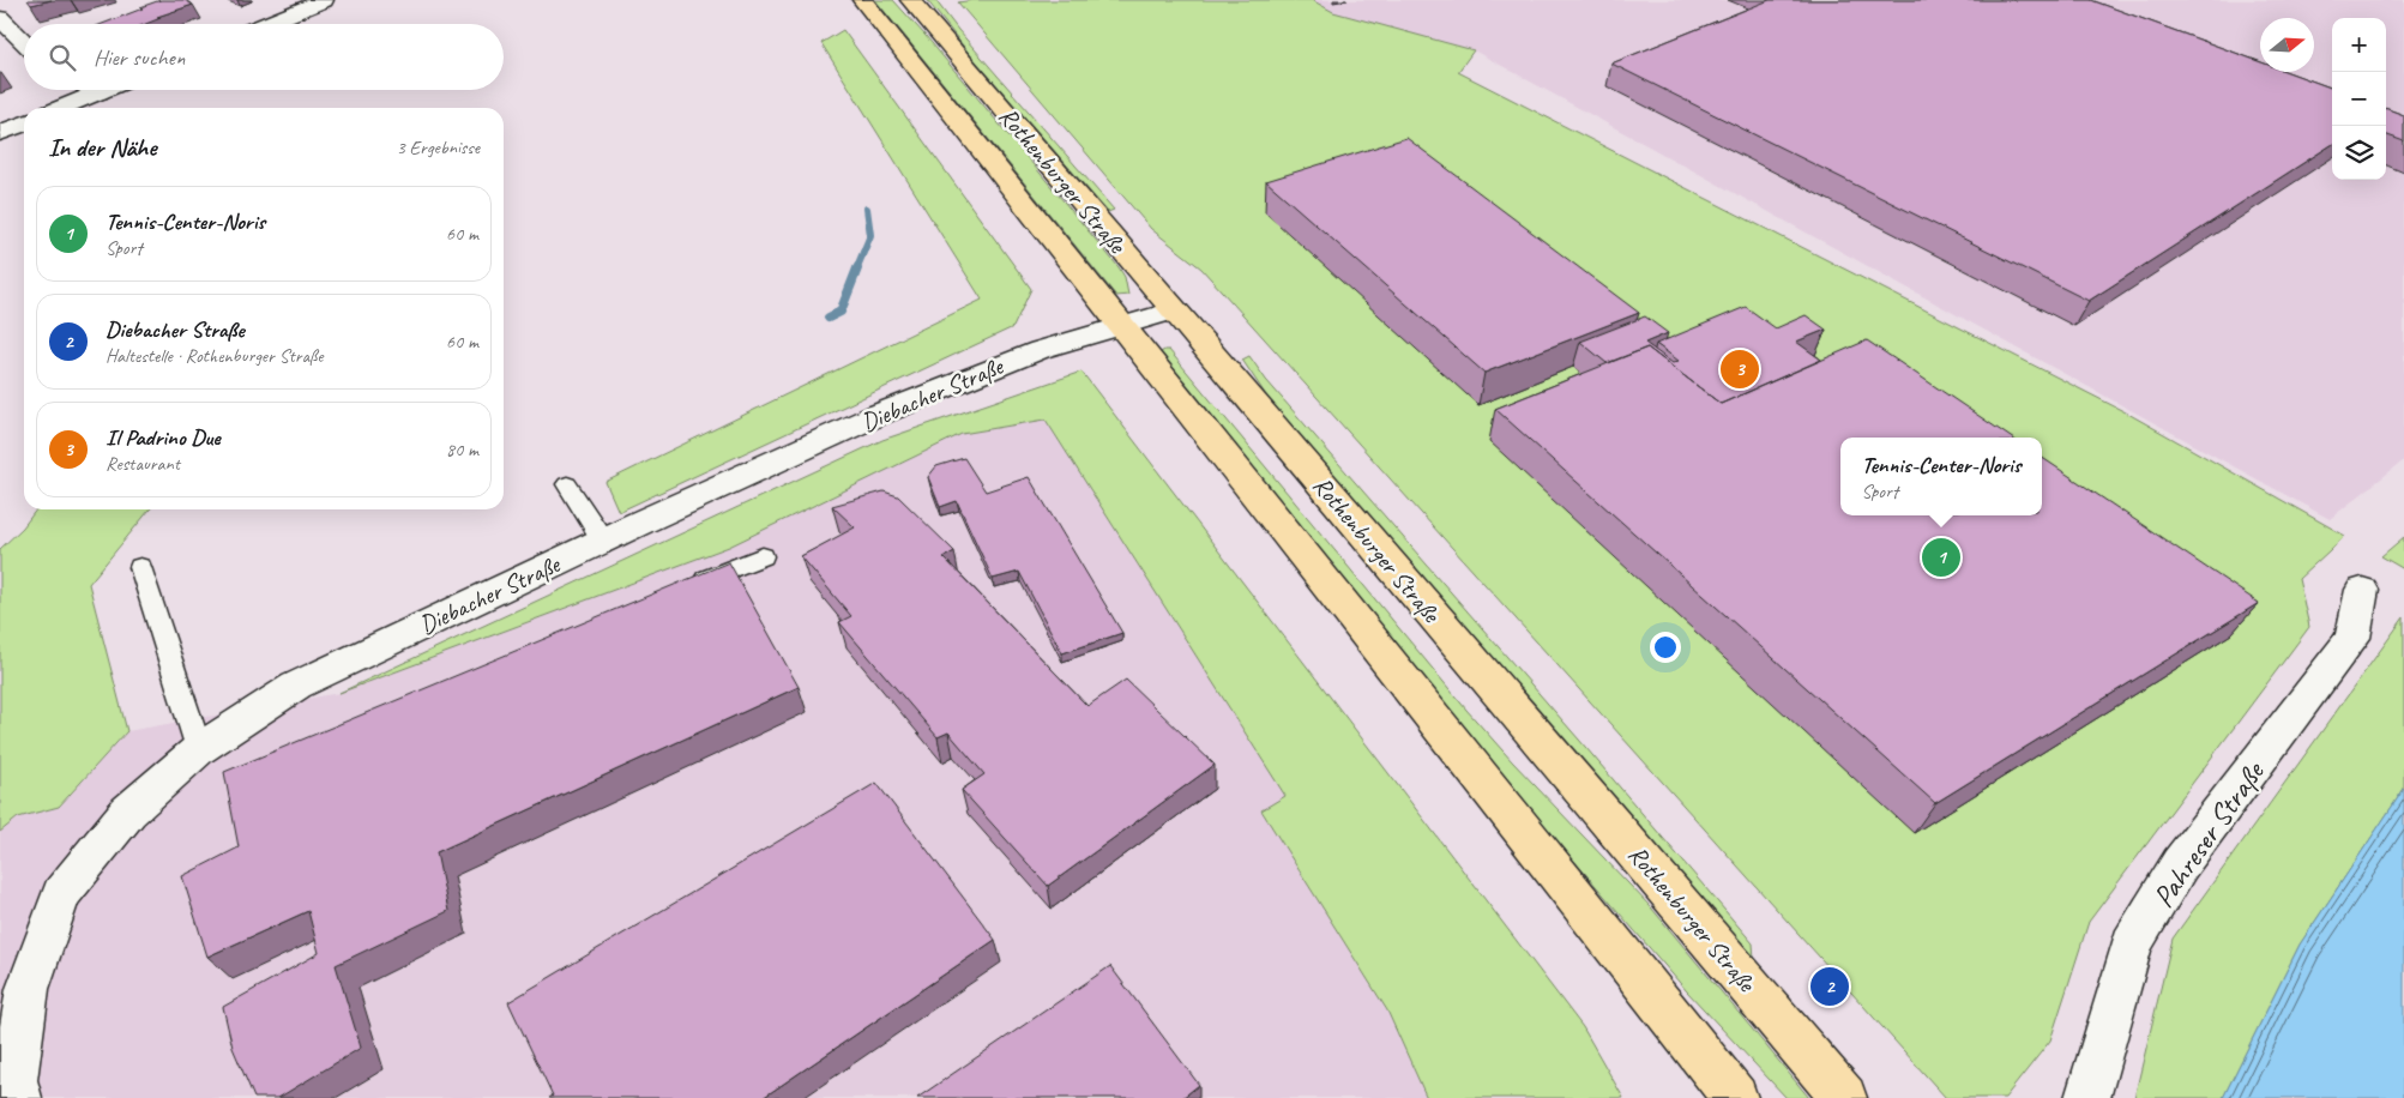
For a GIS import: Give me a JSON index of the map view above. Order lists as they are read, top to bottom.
{
  "streets": {
    "main road": ["Rothenburger Straße"],
    "street": ["Diebacher Straße", "Pahreser Straße"]
  },
  "crossings": [
    ["Rothenburger Straße", "Diebacher Straße"]
  ],
  "north": "right",
  "page": {
    "map_buttons": ["+", "−"],
    "search": "Hier suchen",
    "heading": ["In der Nähe", "3 Ergebnisse"],
    "list": [
      {
        "mark": "1",
        "name": "Tennis-Center-Noris",
        "note": "Sport",
        "value": "60 m"
      },
      {
        "mark": "2",
        "name": "Diebacher Straße",
        "note": "Haltestelle · Rothenburger Straße",
        "value": "60 m"
      },
      {
        "mark": "3",
        "name": "Il Padrino Due",
        "note": "Restaurant",
        "value": "80 m"
      }
    ],
    "pins": ["3", "1", "2"],
    "popup": ["Tennis-Center-Noris", "Sport"]
  }
}
